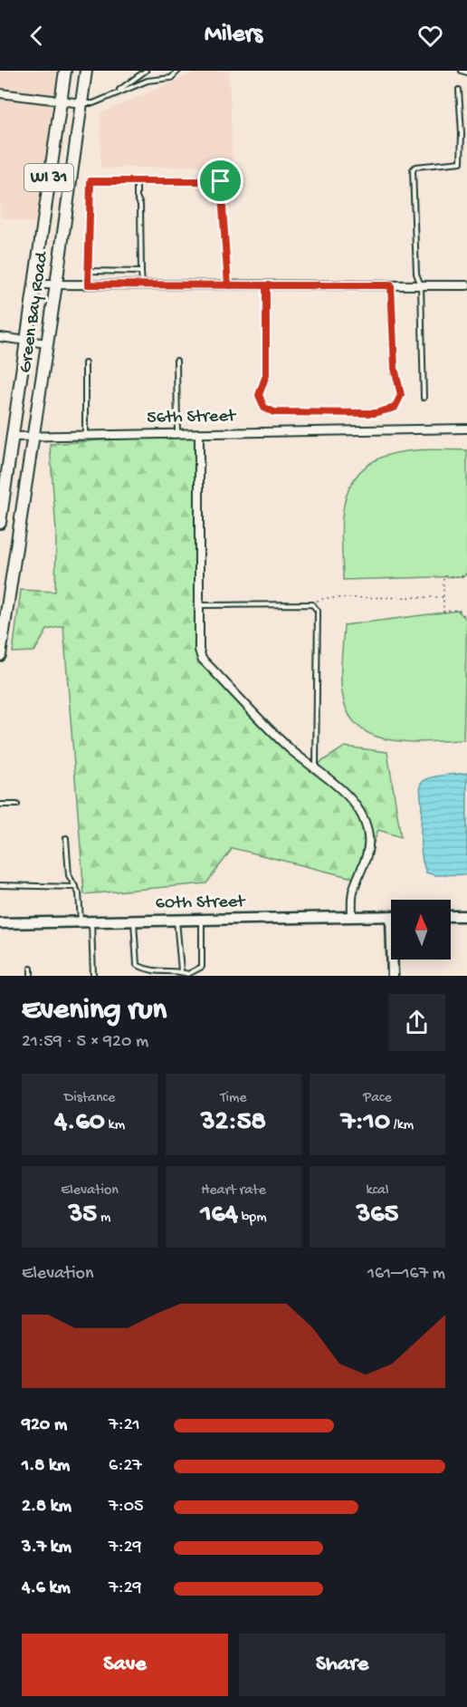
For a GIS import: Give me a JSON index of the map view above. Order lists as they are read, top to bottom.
{
  "streets": {
    "main road": ["WI 31", "Green Bay Road"],
    "street": ["56th Street", "60th Street"]
  },
  "crossings": [
    ["Green Bay Road", "56th Street"]
  ],
  "north": "top",
  "page": {
    "header": "Milers",
    "heading": ["Evening run", "21:59 · 5 × 920 m"],
    "stats": [
      ["Distance", "4.60 km"],
      ["Time", "32:58"],
      ["Pace", "7:10 /km"],
      ["Elevation", "35 m"],
      ["Heart rate", "164 bpm"],
      ["kcal", "365"]
    ],
    "chart": ["Elevation", "161–167 m"],
    "list": [
      {
        "name": "920 m",
        "note": "7:21"
      },
      {
        "name": "1.8 km",
        "note": "6:27"
      },
      {
        "name": "2.8 km",
        "note": "7:05"
      },
      {
        "name": "3.7 km",
        "note": "7:29"
      },
      {
        "name": "4.6 km",
        "note": "7:29"
      }
    ],
    "buttons": ["Save", "Share"]
  }
}
